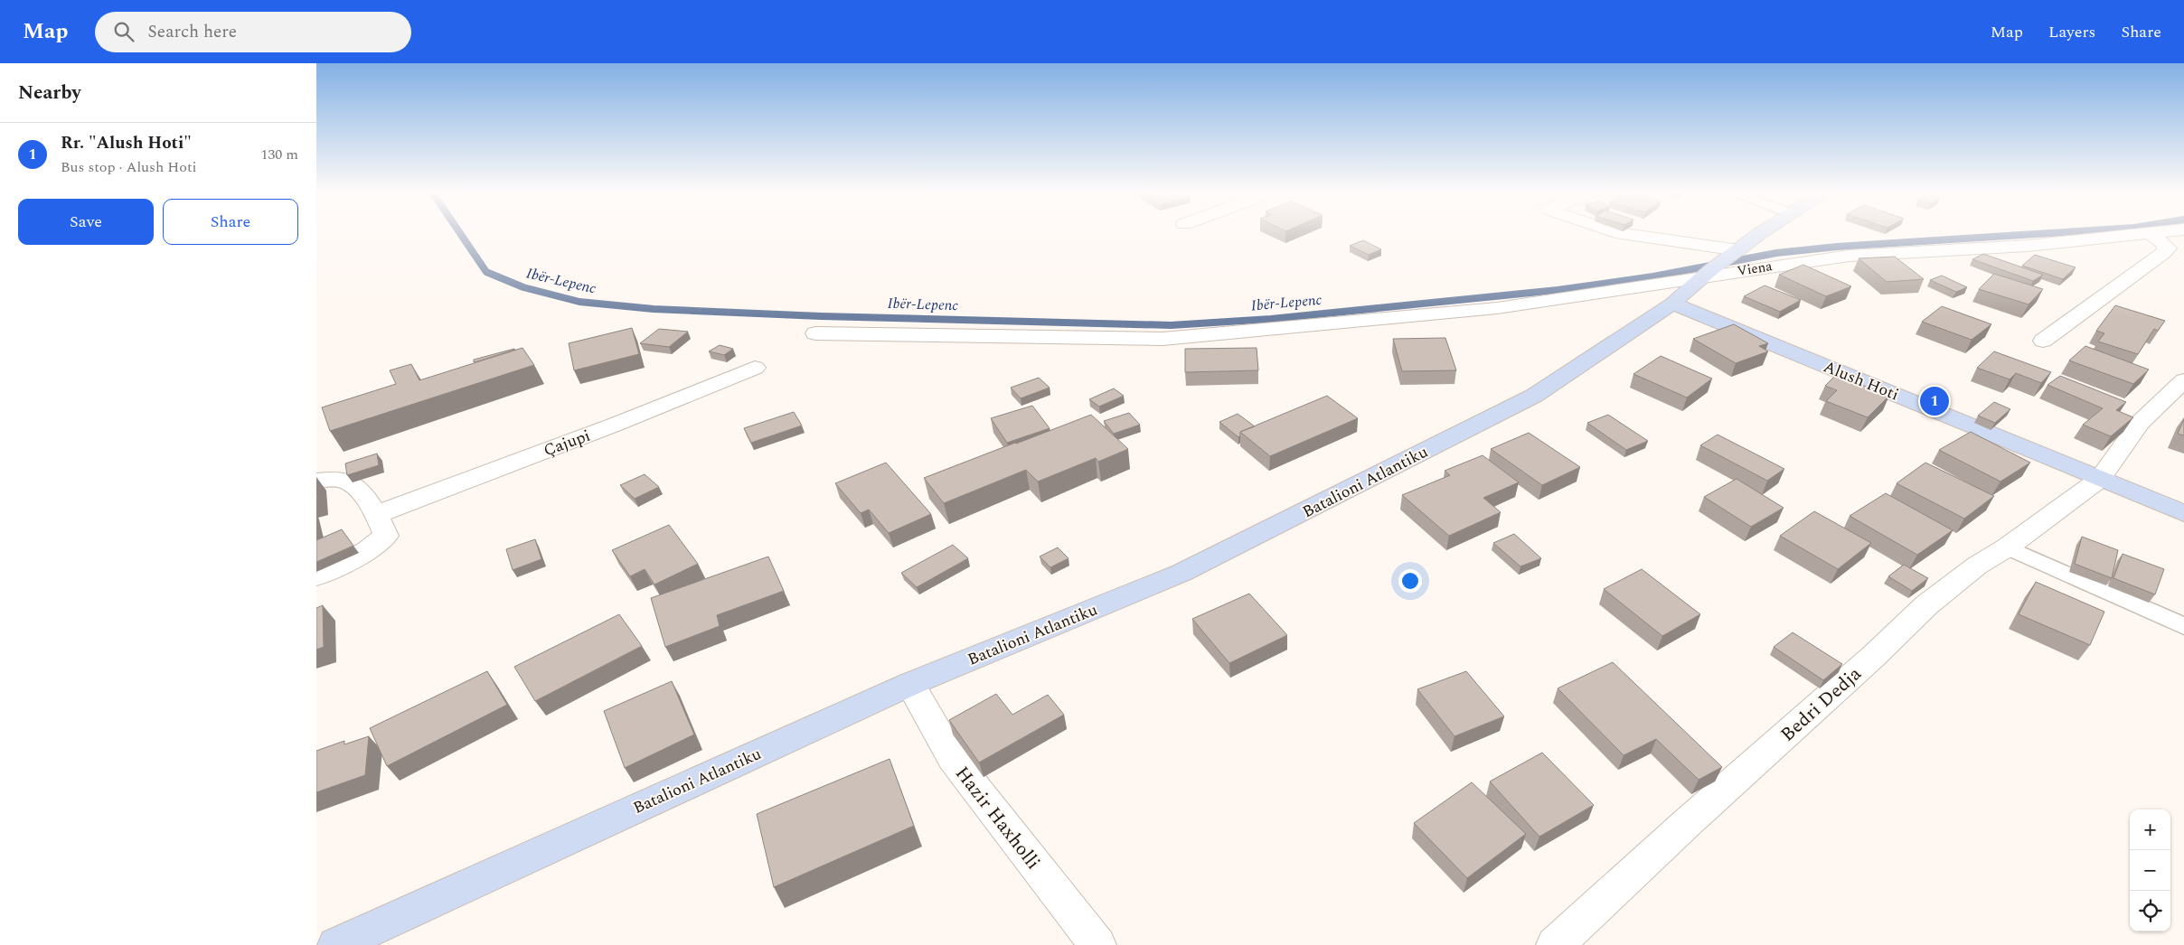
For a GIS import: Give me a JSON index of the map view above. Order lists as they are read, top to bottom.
{
  "streets": {
    "street": [
      "Viena",
      "Alush Hoti",
      "Çajupi",
      "Batalioni Atlantiku",
      "Bedri Dedja",
      "Hazir Haxholli"
    ]
  },
  "crossings": [
    ["Viena", "Batalioni Atlantiku"],
    ["Alush Hoti", "Batalioni Atlantiku"],
    ["Alush Hoti", "Bedri Dedja"],
    ["Batalioni Atlantiku", "Hazir Haxholli"]
  ],
  "water": ["Ibër-Lepenc"],
  "page": {
    "header": "Map",
    "search": "Search here",
    "nav": ["Map", "Layers", "Share"],
    "heading": "Nearby",
    "list": [
      {
        "mark": "1",
        "name": "Rr. \"Alush Hoti\"",
        "note": "Bus stop · Alush Hoti",
        "value": "130 m"
      }
    ],
    "buttons": ["Save", "Share"],
    "pins": "1",
    "map_buttons": ["+", "−"]
  }
}
